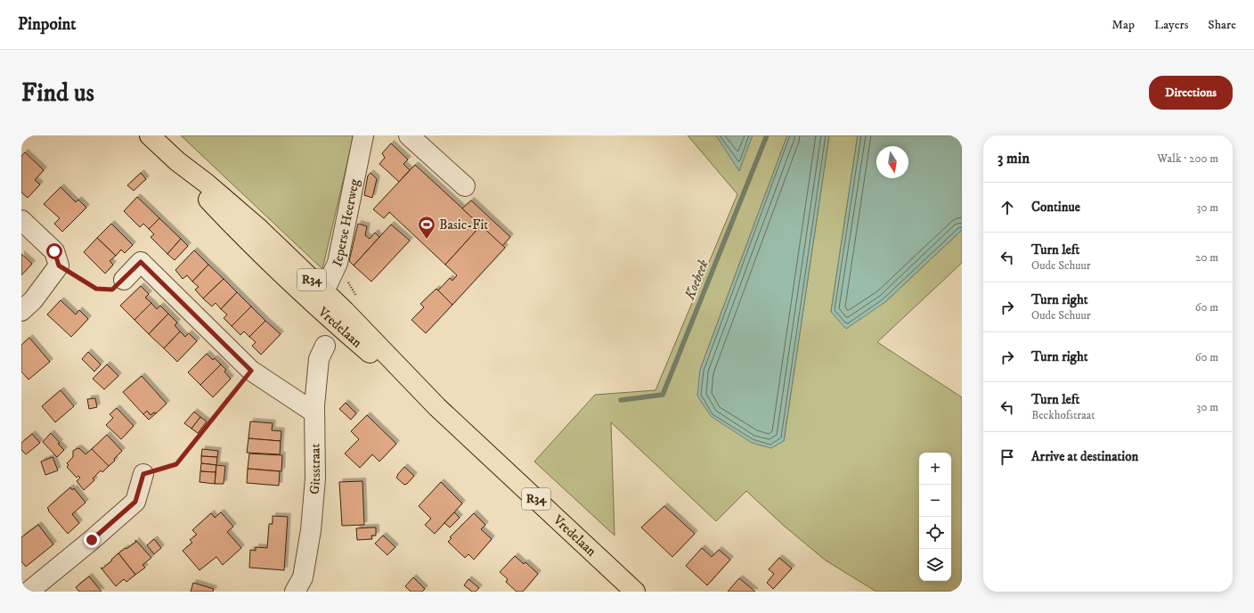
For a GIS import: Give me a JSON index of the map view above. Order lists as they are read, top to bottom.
{
  "streets": {
    "main road": ["R34", "Vredelaan"],
    "street": ["Ieperse Heerweg", "Gitsstraat"]
  },
  "crossings": [
    ["Ieperse Heerweg", "Vredelaan"]
  ],
  "water": ["Koebeek"],
  "places": {
    "sports": ["Basic-Fit"]
  },
  "north": "bottom",
  "page": {
    "header": "Pinpoint",
    "nav": ["Map", "Layers", "Share"],
    "buttons": "Directions",
    "title": "Find us",
    "heading": ["3 min", "Walk · 200 m"],
    "list": [
      ["Continue", "30 m"],
      ["Turn left", "Oude Schuur", "20 m"],
      ["Turn right", "Oude Schuur", "60 m"],
      ["Turn right", "60 m"],
      ["Turn left", "Beckhofstraat", "30 m"],
      "Arrive at destination"
    ],
    "map_buttons": ["+", "−"]
  }
}
